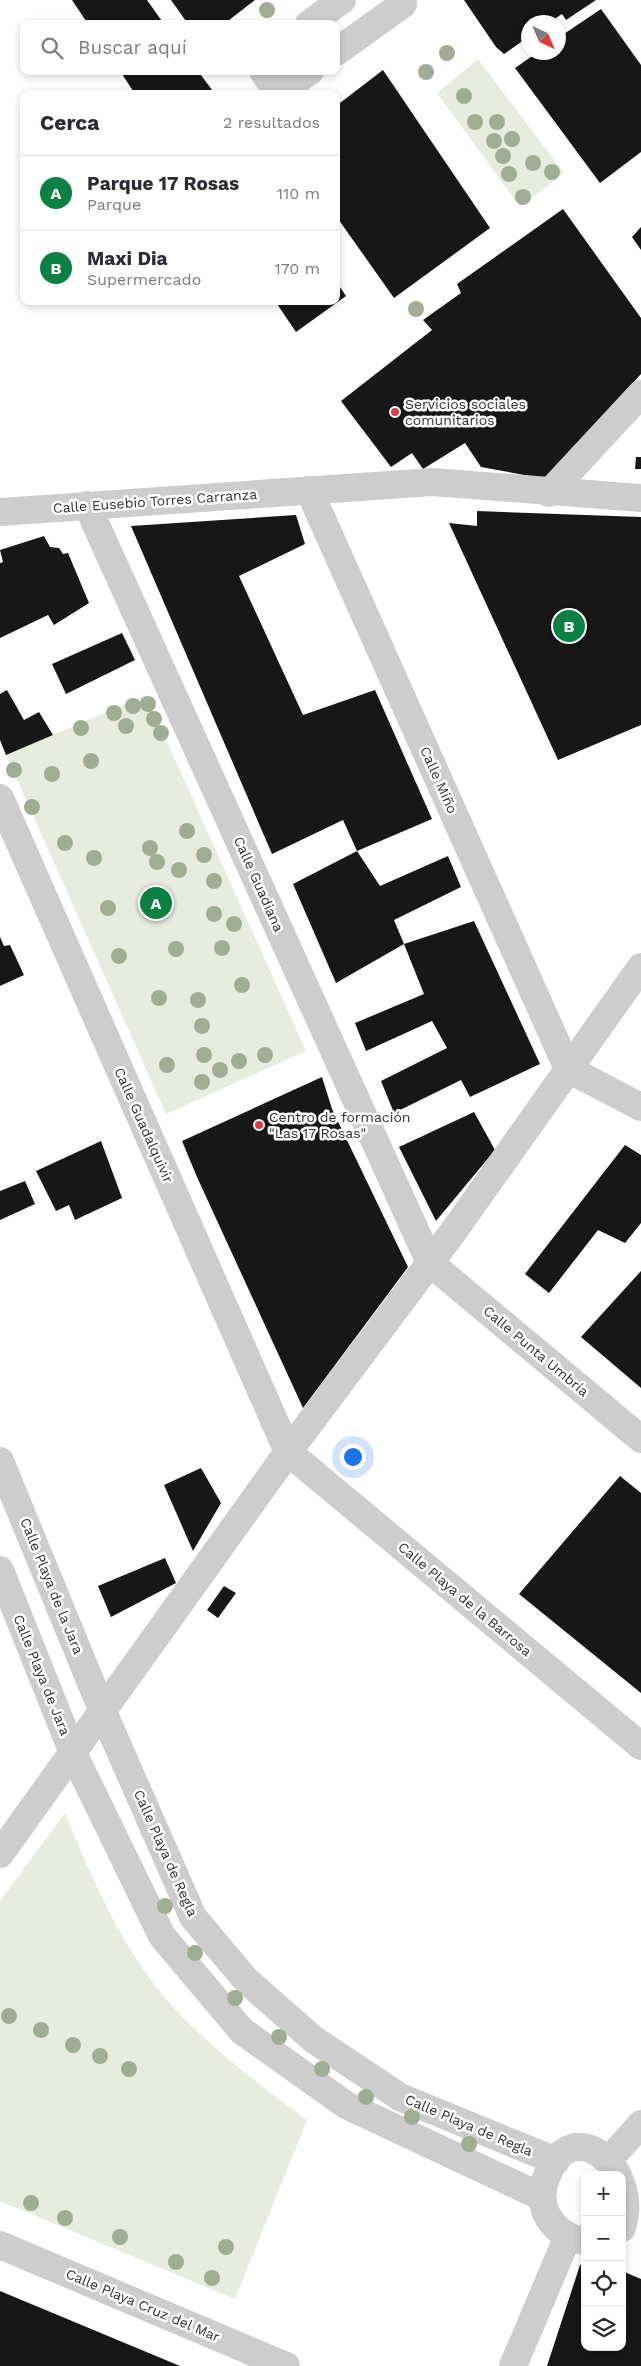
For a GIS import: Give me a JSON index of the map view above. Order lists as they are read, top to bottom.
{
  "streets": {
    "street": [
      "Calle Eusebio Torres Carranza",
      "Calle Miño",
      "Calle Guadiana",
      "Calle Guadalquivir",
      "Calle Punta Umbría",
      "Calle Playa de la Jara",
      "Calle Playa de la Barrosa",
      "Calle Playa de Jara",
      "Calle Playa de Regla",
      "Calle Playa Cruz del Mar"
    ]
  },
  "crossings": [
    ["Calle Eusebio Torres Carranza", "Calle Miño"],
    ["Calle Eusebio Torres Carranza", "Calle Guadiana"],
    ["Calle Guadiana", "Calle Punta Umbría"],
    ["Calle Guadalquivir", "Calle Playa de la Barrosa"],
    ["Calle Playa de la Jara", "Calle Playa de Regla"]
  ],
  "places": ["Servicios sociales comunitarios", "Centro de formación \"Las 17 Rosas\""],
  "north": "bottom right",
  "page": {
    "search": "Buscar aquí",
    "heading": ["Cerca", "2 resultados"],
    "list": [
      {
        "mark": "A",
        "name": "Parque 17 Rosas",
        "note": "Parque",
        "value": "110 m"
      },
      {
        "mark": "B",
        "name": "Maxi Dia",
        "note": "Supermercado",
        "value": "170 m"
      }
    ],
    "pins": ["B", "A"],
    "map_buttons": ["+", "−"]
  }
}
